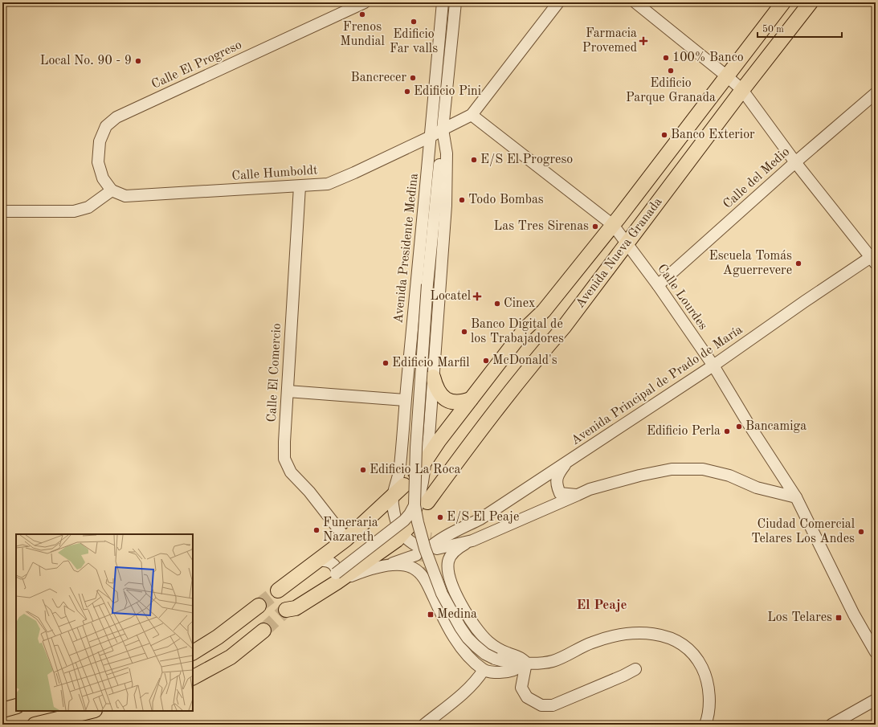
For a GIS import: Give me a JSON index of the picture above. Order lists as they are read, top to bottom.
{
  "streets": {
    "main road": ["Avenida Nueva Granada"],
    "street": [
      "Calle El Progreso",
      "Calle Humboldt",
      "Calle del Medio",
      "Avenida Presidente Medina",
      "Calle Lourdes",
      "Calle El Comercio",
      "Avenida Principal de Prado de María"
    ]
  },
  "crossings": [
    ["Calle El Progreso", "Calle Humboldt"],
    ["Calle Humboldt", "Avenida Presidente Medina"],
    ["Calle Humboldt", "Calle El Comercio"],
    ["Calle del Medio", "Calle Lourdes"],
    ["Avenida Presidente Medina", "Avenida Nueva Granada"],
    ["Avenida Nueva Granada", "Calle Lourdes"],
    ["Calle Lourdes", "Avenida Principal de Prado de María"]
  ],
  "districts": ["El Peaje"],
  "places": {
    "other": [
      "Frenos Mundial",
      "Edificio Far valls",
      "100% Banco",
      "Local No. 90 - 9",
      "Edificio Parque Granada",
      "Bancrecer",
      "Edificio Pini",
      "Banco Exterior",
      "E/S El Progreso",
      "Todo Bombas",
      "Las Tres Sirenas",
      "Escuela Tomás Aguerrevere",
      "Cinex",
      "Banco Digital de los Trabajadores",
      "McDonald's",
      "Edificio Marfil",
      "Bancamiga",
      "Edificio Perla",
      "Edificio La Roca",
      "E/S El Peaje",
      "Funeraria Nazareth",
      "Ciudad Comercial Telares Los Andes"
    ],
    "health": ["Farmacia Provemed", "Locatel"],
    "transit": ["Medina", "Los Telares"]
  },
  "scale_bar": "50 m"
}
